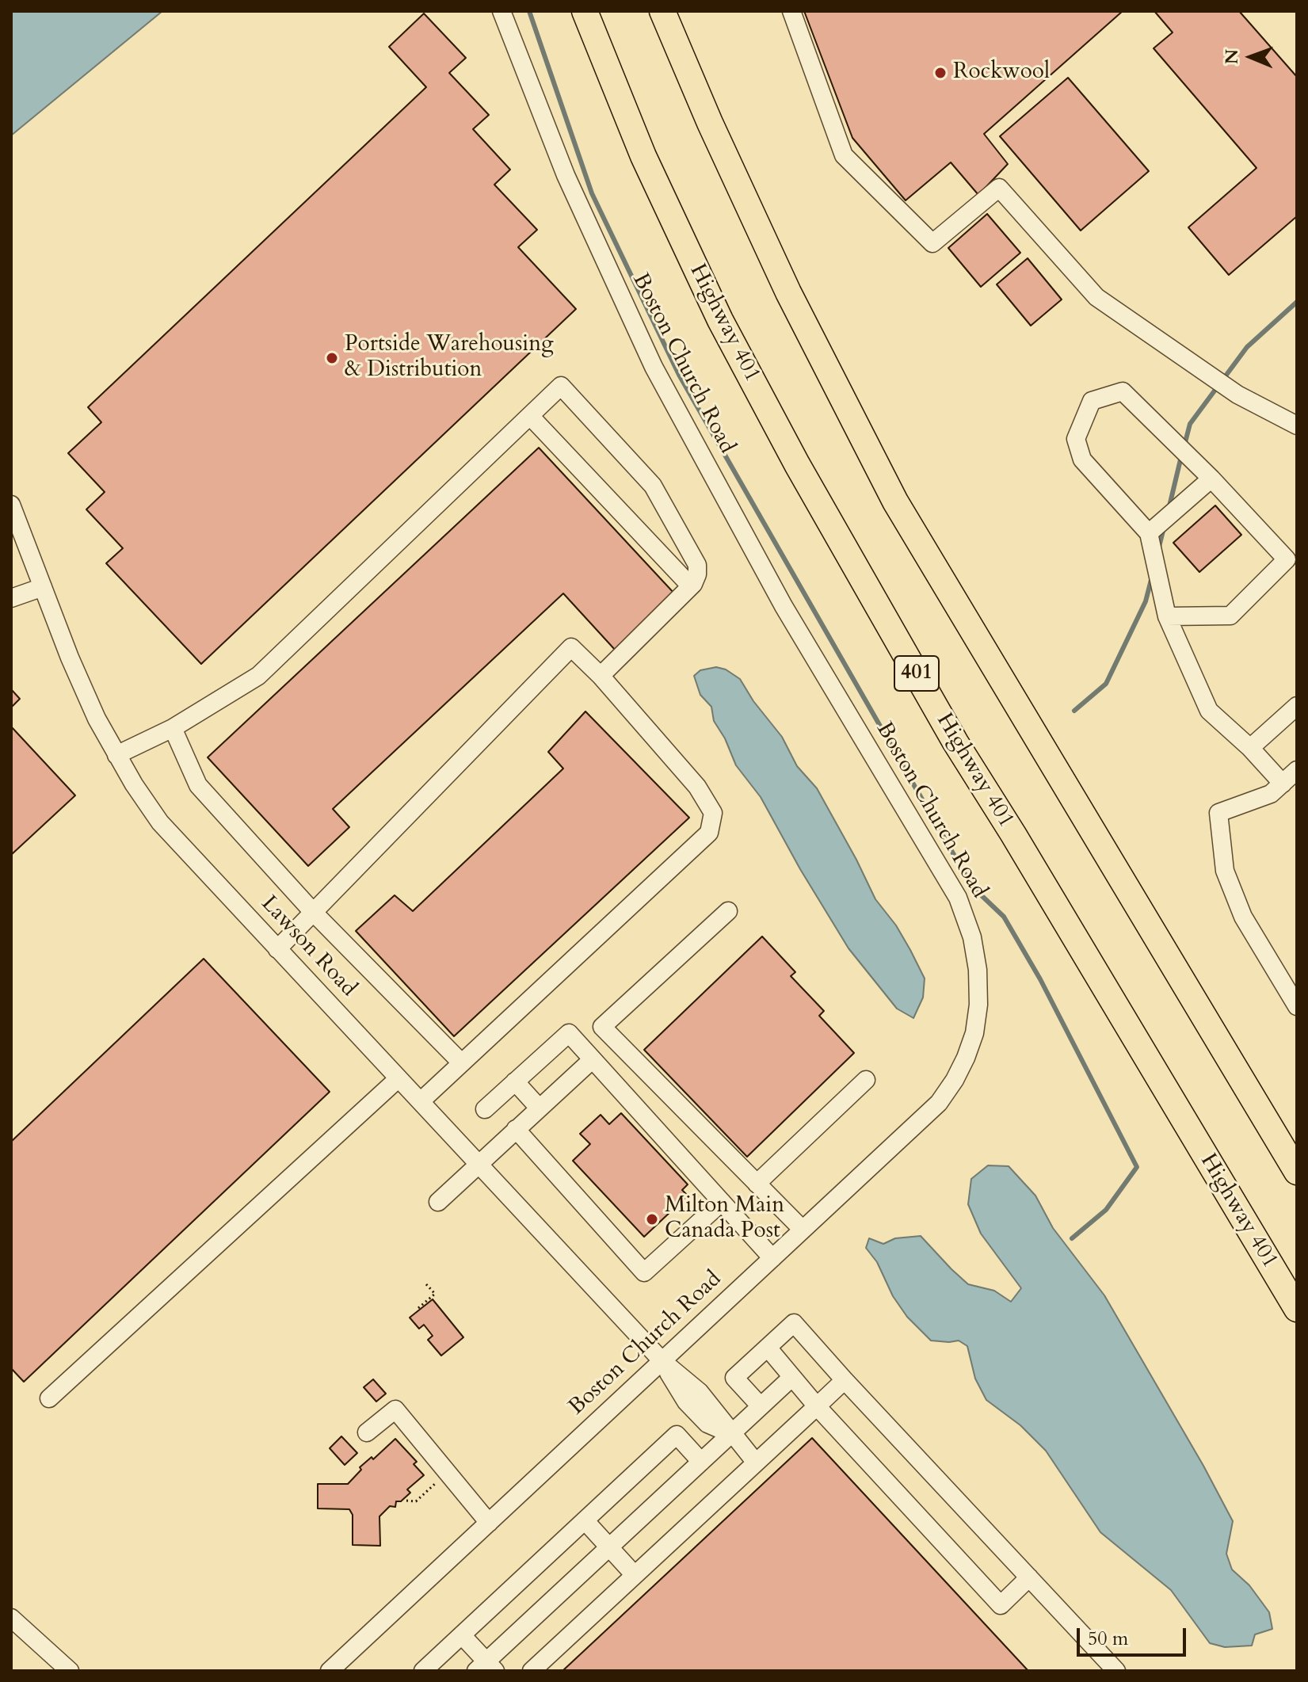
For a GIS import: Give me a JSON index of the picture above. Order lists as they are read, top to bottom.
{
  "streets": {
    "highway": ["Highway 401", "401"],
    "street": ["Boston Church Road", "Lawson Road"]
  },
  "crossings": [
    ["Boston Church Road", "Lawson Road"]
  ],
  "places": ["Rockwool", "Portside Warehousing & Distribution", "Milton Main Canada Post"],
  "scale_bar": "50 m",
  "north": "left"
}
